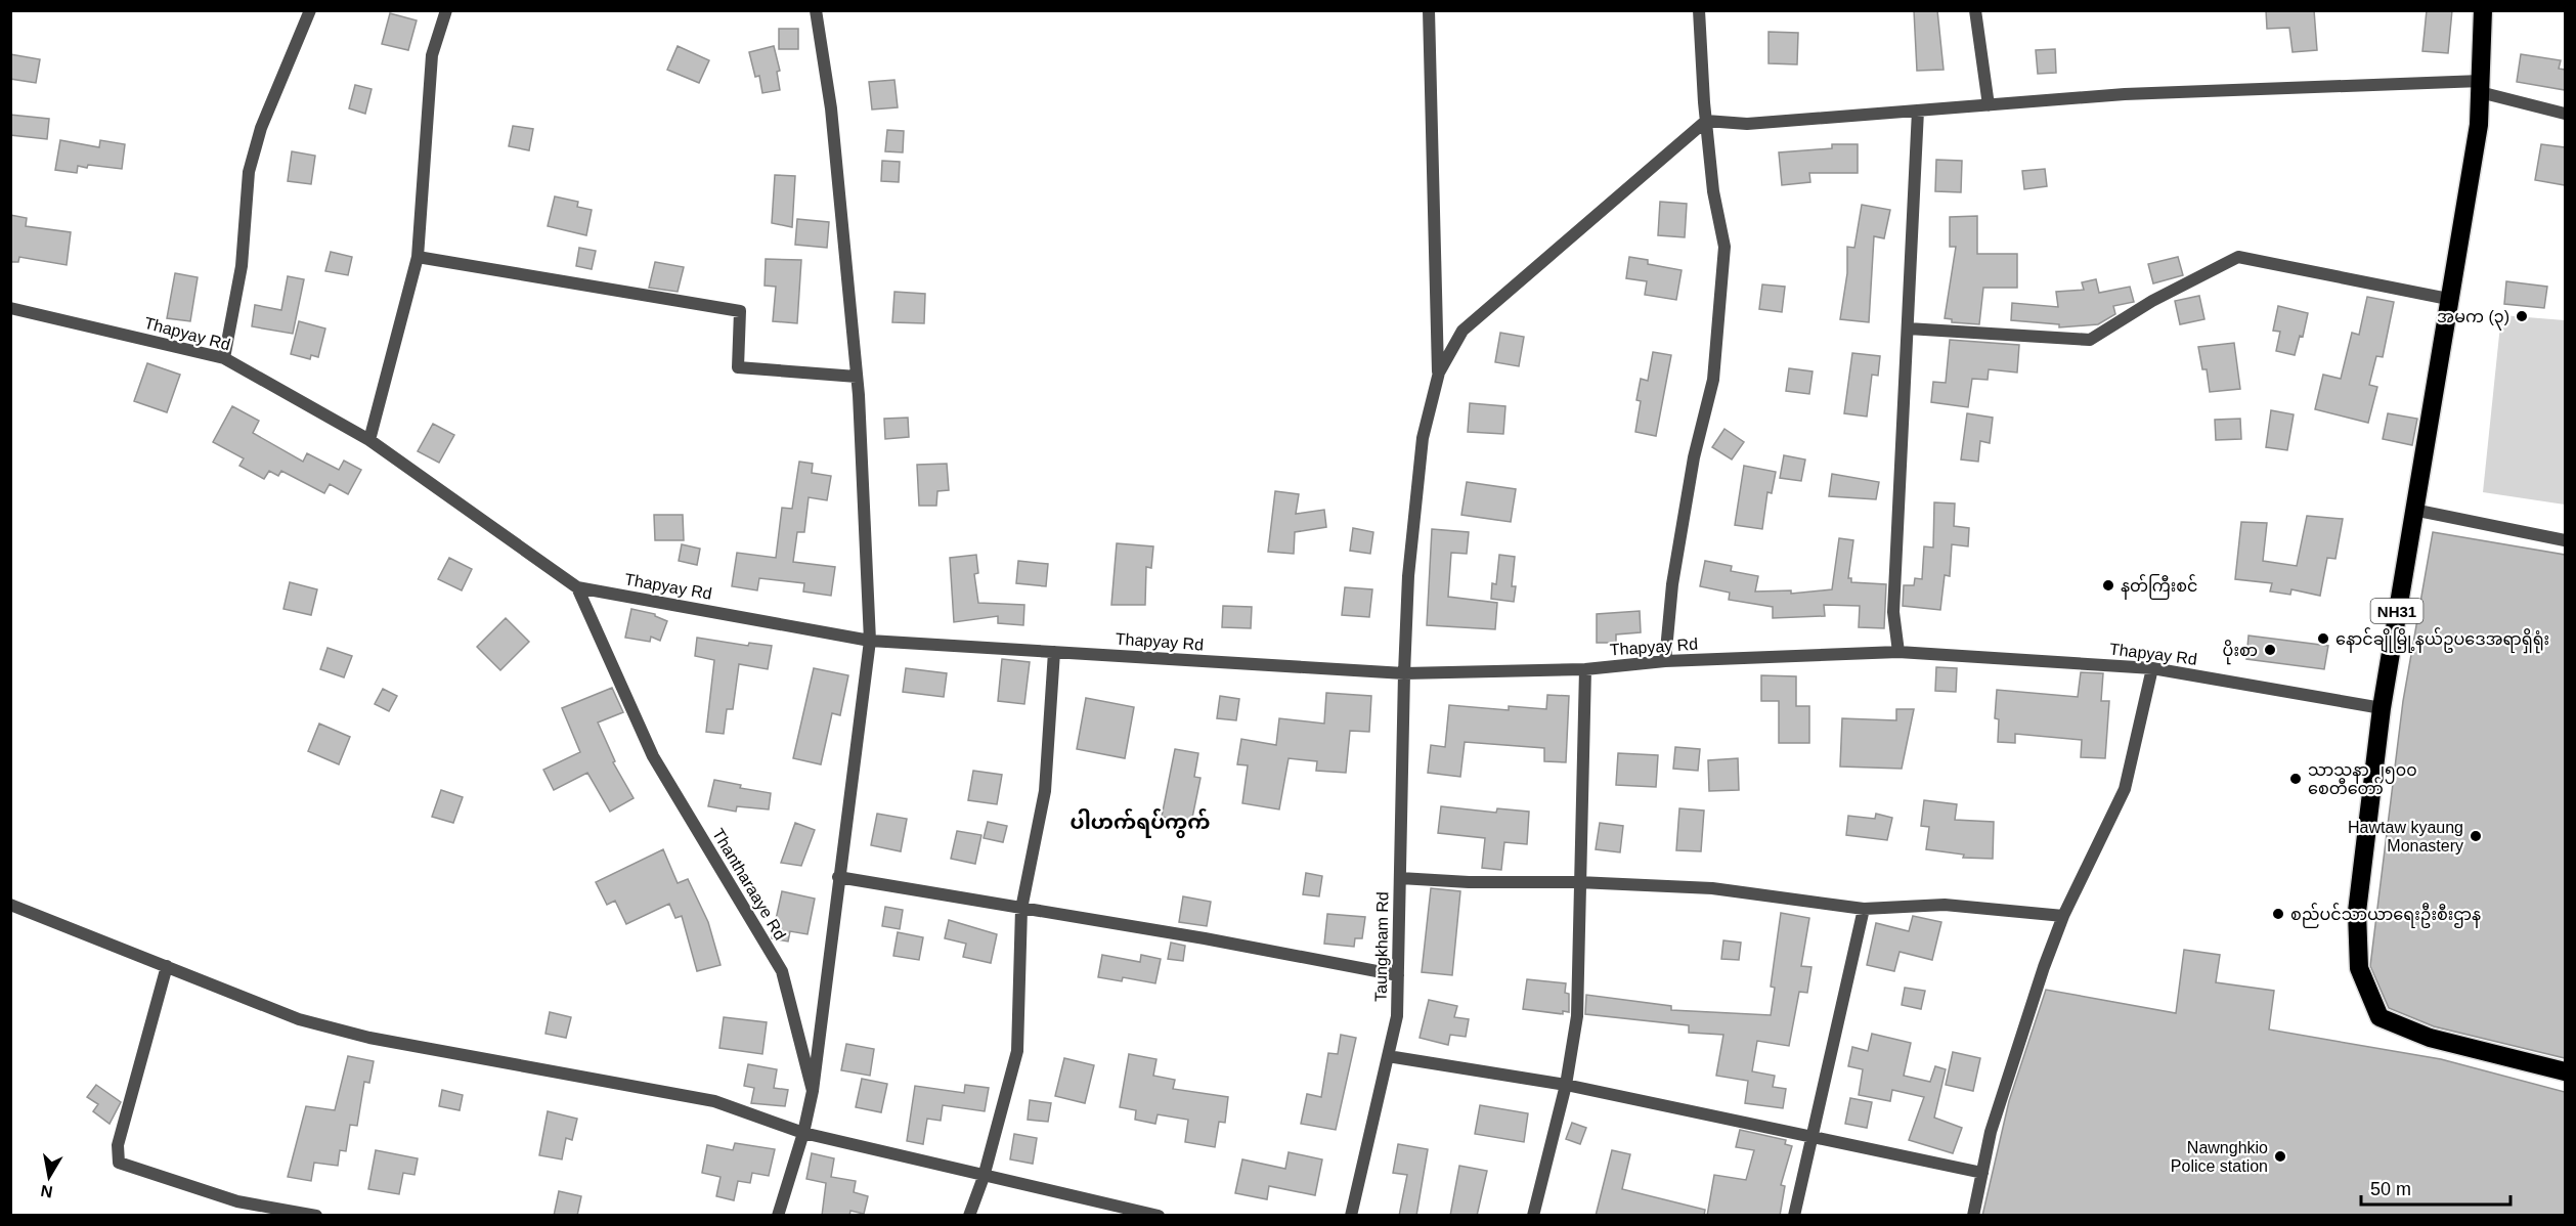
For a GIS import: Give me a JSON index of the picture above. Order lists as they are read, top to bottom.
{
  "streets": {
    "highway": ["NH31"],
    "street": ["Thapyay Rd", "Thantharaaye Rd", "Taungkham Rd"]
  },
  "crossings": [
    ["Thapyay Rd", "NH31"],
    ["Thapyay Rd", "Thantharaaye Rd"],
    ["Thapyay Rd", "Taungkham Rd"]
  ],
  "districts": ["ပါဟက်ရပ်ကွက်"],
  "places": [
    "အမက (၃)",
    "နတ်ကြီးစင်",
    "နောင်ချိုမြို့နယ်ဥပဒေအရာရှိရုံး",
    "ပိုးစာ",
    "သာသနာ ၂၅၀၀ စေတီတော်",
    "Hawtaw kyaung Monastery",
    "စည်ပင်သာယာရေးဦးစီးဌာန",
    "Nawnghkio Police station"
  ],
  "scale_bar": "50 m",
  "north": "bottom"
}
